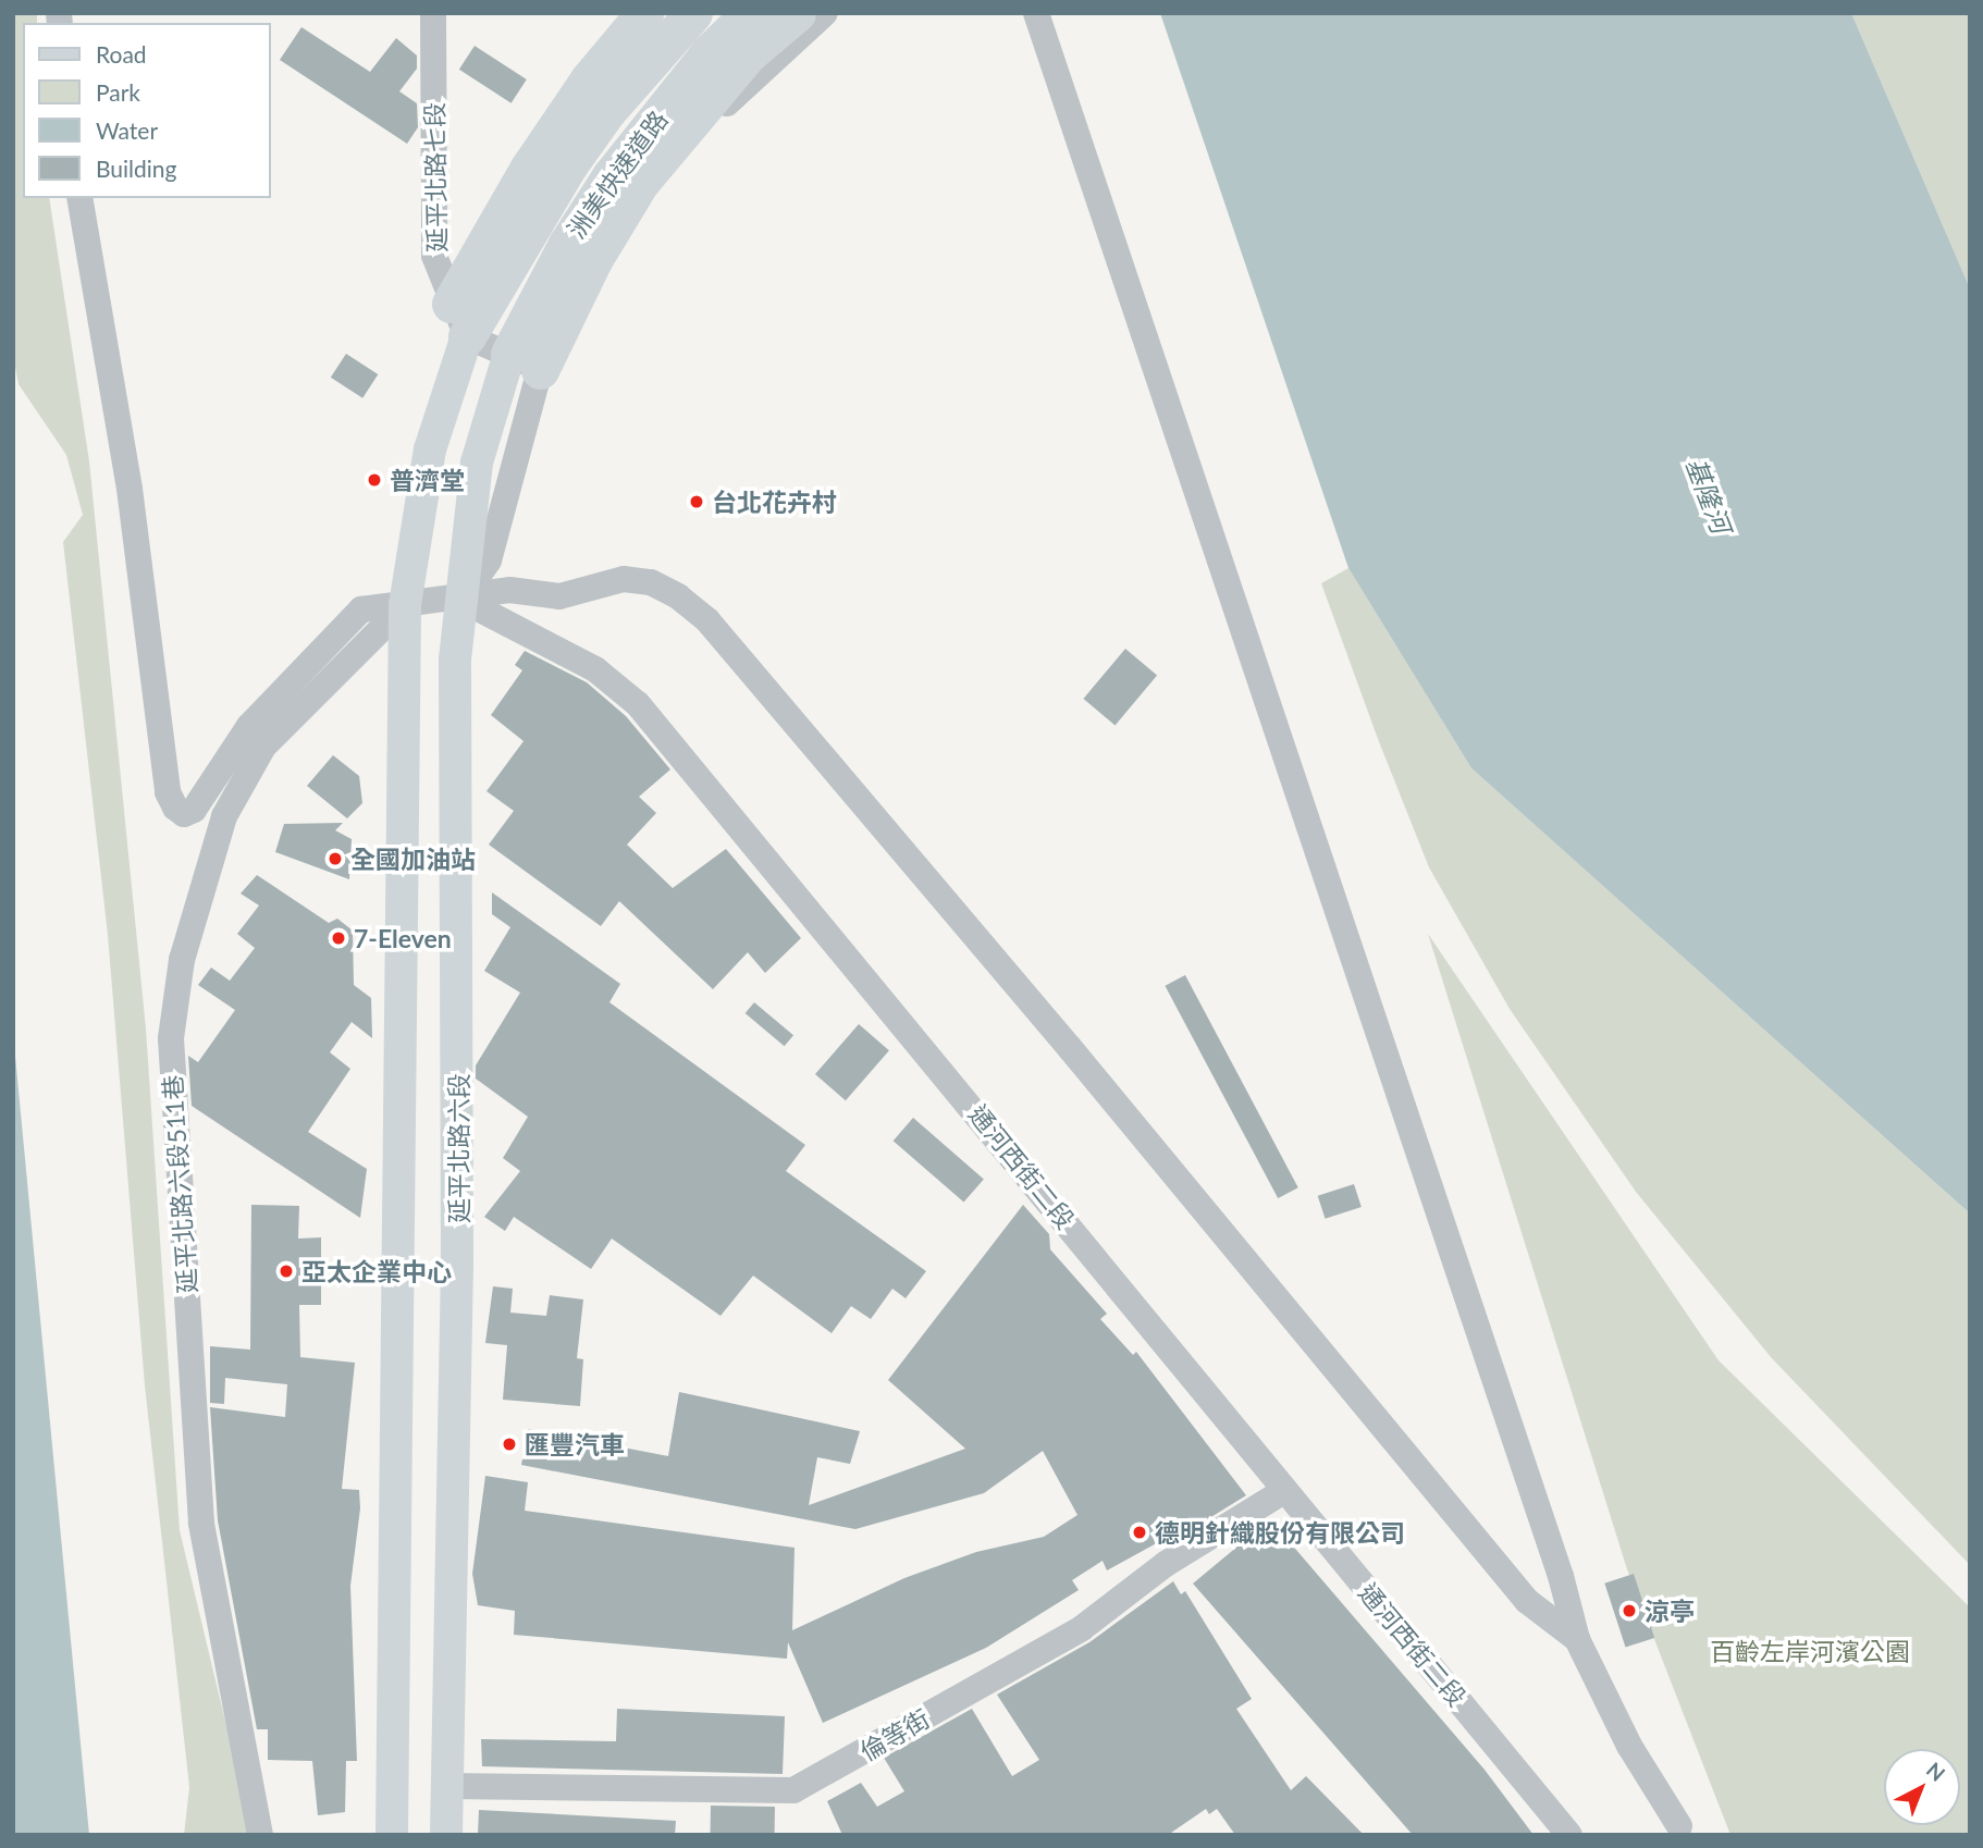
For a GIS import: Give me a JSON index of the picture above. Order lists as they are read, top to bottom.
{
  "streets": {
    "highway": ["洲美快速道路"],
    "main road": ["延平北路六段"],
    "street": [
      "延平北路七段",
      "通河西街二段",
      "延平北路六段511巷",
      "倫等街"
    ]
  },
  "crossings": [
    ["洲美快速道路", "延平北路七段"],
    ["延平北路六段", "通河西街二段"],
    ["延平北路六段", "倫等街"],
    ["通河西街二段", "倫等街"]
  ],
  "water": ["基隆河"],
  "parks": ["百齡左岸河濱公園"],
  "places": [
    "普濟堂",
    "台北花卉村",
    "全國加油站",
    "7-Eleven",
    "亞太企業中心",
    "匯豐汽車",
    "德明針織股份有限公司",
    "涼亭"
  ],
  "legend": [
    "Road",
    "Park",
    "Water",
    "Building"
  ],
  "north": "top right"
}
